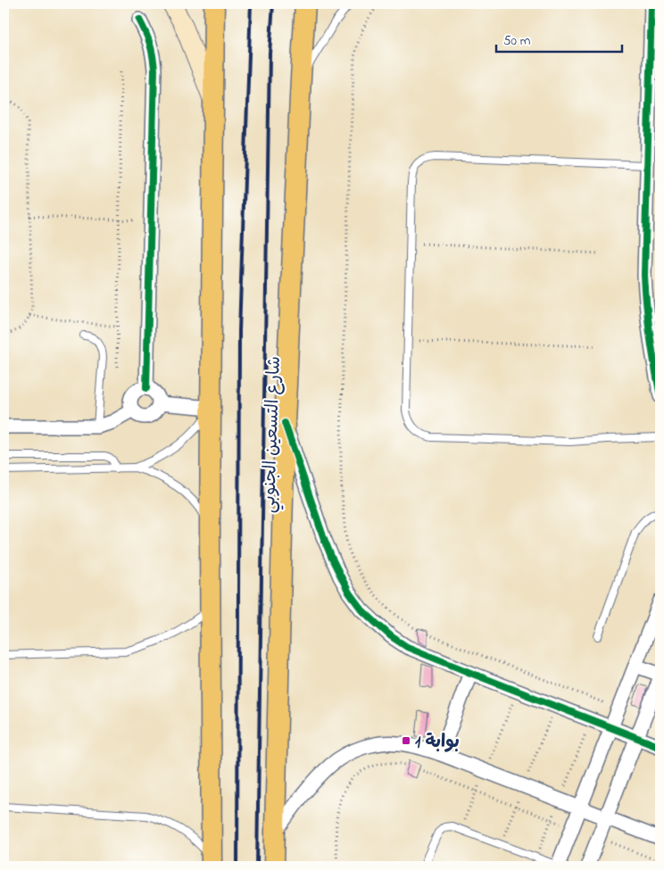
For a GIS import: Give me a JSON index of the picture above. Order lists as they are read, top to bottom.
{
  "streets": {
    "main road": ["شارع التسعين الجنوبي"]
  },
  "places": {
    "transit": ["بوابة 1"]
  },
  "scale_bar": "50 m"
}
